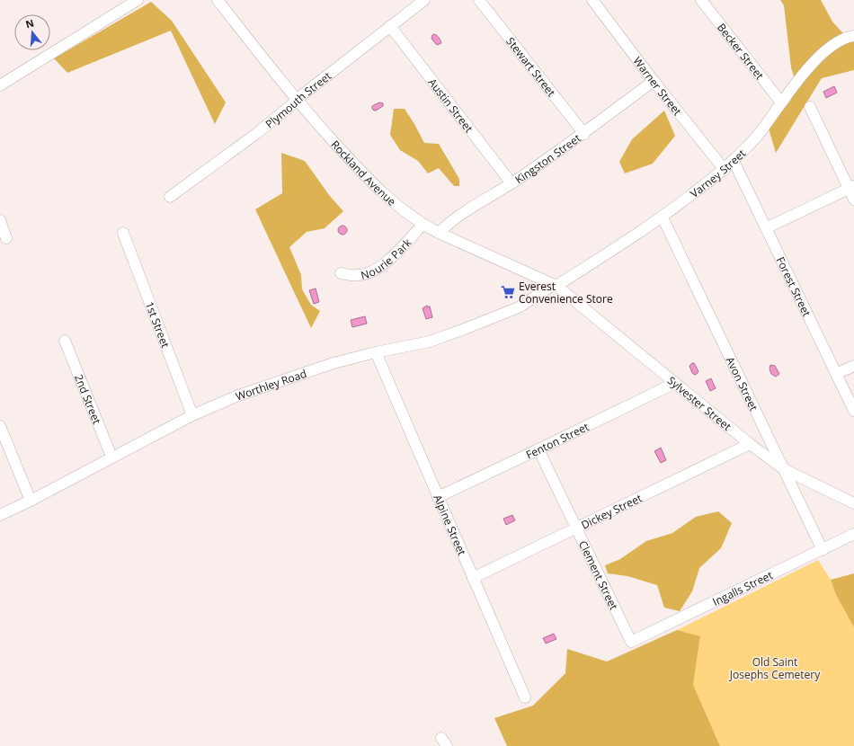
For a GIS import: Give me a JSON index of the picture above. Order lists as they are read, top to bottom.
{
  "streets": {
    "street": [
      "Becker Street",
      "Stewart Street",
      "Warner Street",
      "Plymouth Street",
      "Austin Street",
      "Kingston Street",
      "Rockland Avenue",
      "Varney Street",
      "Nourie Park",
      "Forest Street",
      "1st Street",
      "Avon Street",
      "Worthley Road",
      "2nd Street",
      "Sylvester Street",
      "Fenton Street",
      "Dickey Street",
      "Alpine Street",
      "Clement Street",
      "Ingalls Street"
    ]
  },
  "crossings": [
    ["Becker Street", "Varney Street"],
    ["Stewart Street", "Kingston Street"],
    ["Warner Street", "Kingston Street"],
    ["Warner Street", "Varney Street"],
    ["Plymouth Street", "Austin Street"],
    ["Plymouth Street", "Rockland Avenue"],
    ["Austin Street", "Kingston Street"],
    ["Kingston Street", "Rockland Avenue"],
    ["Rockland Avenue", "Varney Street"],
    ["Rockland Avenue", "Nourie Park"],
    ["Rockland Avenue", "Worthley Road"],
    ["Rockland Avenue", "Sylvester Street"],
    ["Varney Street", "Forest Street"],
    ["Varney Street", "Avon Street"],
    ["Varney Street", "Worthley Road"],
    ["Varney Street", "Sylvester Street"],
    ["1st Street", "Worthley Road"],
    ["Avon Street", "Sylvester Street"],
    ["Avon Street", "Ingalls Street"],
    ["Worthley Road", "2nd Street"],
    ["Worthley Road", "Sylvester Street"],
    ["Worthley Road", "Alpine Street"],
    ["Sylvester Street", "Fenton Street"],
    ["Sylvester Street", "Dickey Street"],
    ["Fenton Street", "Alpine Street"],
    ["Fenton Street", "Clement Street"],
    ["Dickey Street", "Alpine Street"],
    ["Dickey Street", "Clement Street"],
    ["Clement Street", "Ingalls Street"]
  ],
  "parks": ["Old Saint Josephs Cemetery"],
  "places": {
    "supermarket": ["Everest Convenience Store"]
  },
  "north": "top"
}
